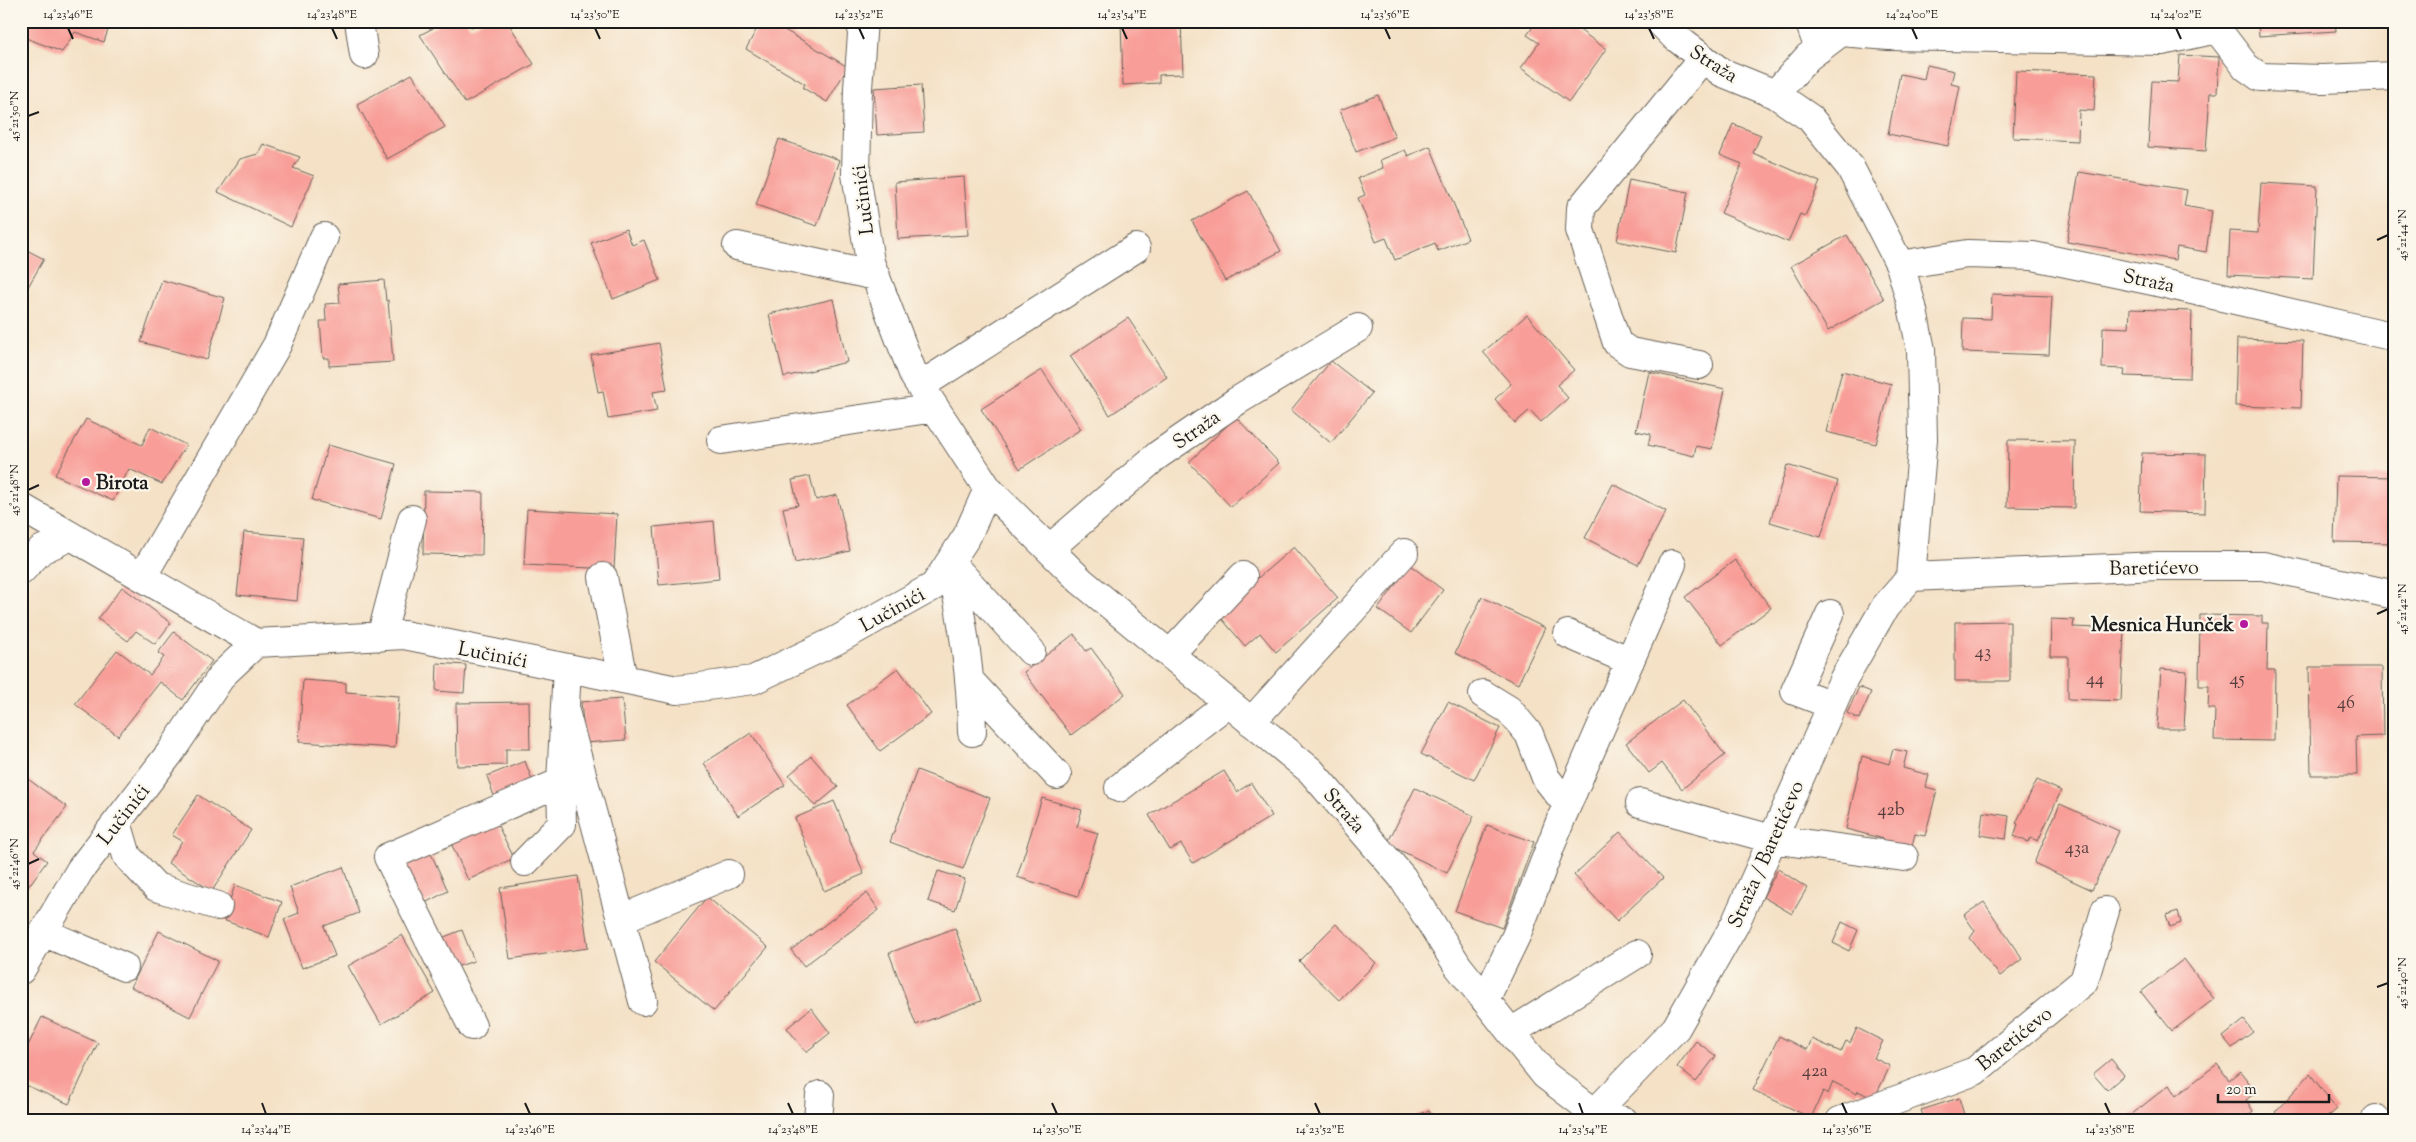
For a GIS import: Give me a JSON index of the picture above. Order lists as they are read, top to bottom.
{
  "streets": {
    "street": [
      "Straža",
      "Lučinići",
      "Baretićevo",
      "Straža / Baretićevo"
    ]
  },
  "crossings": [
    ["Straža", "Lučinići"],
    ["Straža", "Baretićevo"],
    ["Straža", "Straža / Baretićevo"],
    ["Baretićevo", "Straža / Baretićevo"]
  ],
  "places": ["Birota", "Mesnica Hunček"],
  "house_numbers": [
    "43",
    "44",
    "45",
    "46",
    "42b",
    "43a",
    "42a"
  ],
  "scale_bar": "20 m",
  "coordinates": [
    "14°23'46\"E",
    "14°23'48\"E",
    "14°23'50\"E",
    "14°23'52\"E",
    "14°23'54\"E",
    "14°23'56\"E",
    "14°23'58\"E",
    "14°24'00\"E",
    "14°24'02\"E",
    "45°21'50\"N",
    "45°21'44\"N",
    "45°21'48\"N",
    "45°21'42\"N",
    "45°21'46\"N",
    "45°21'40\"N",
    "14°23'44\"E"
  ]
}
